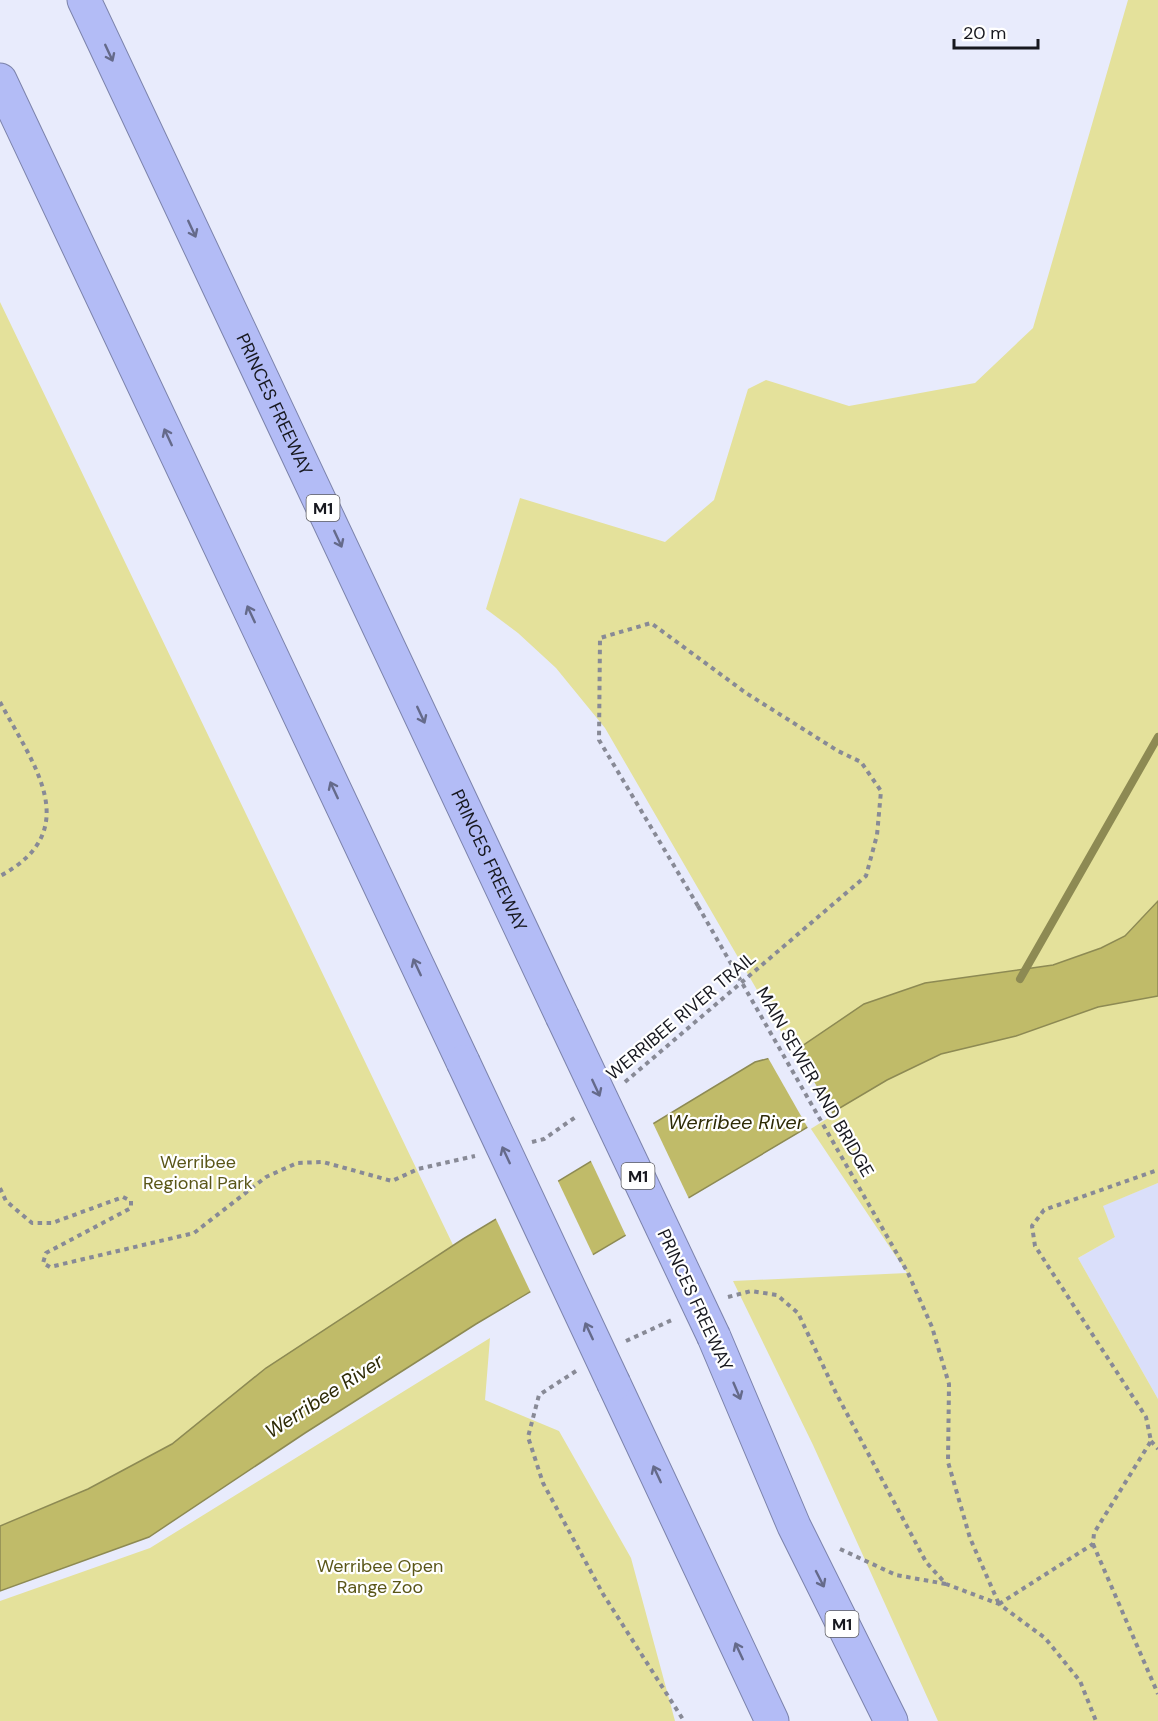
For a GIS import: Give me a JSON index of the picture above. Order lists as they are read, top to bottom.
{
  "streets": {
    "highway": ["PRINCES FREEWAY", "M1"],
    "path": ["WERRIBEE RIVER TRAIL", "MAIN SEWER AND BRIDGE"]
  },
  "crossings": [
    ["WERRIBEE RIVER TRAIL", "MAIN SEWER AND BRIDGE"]
  ],
  "water": ["Werribee River"],
  "parks": ["Werribee Regional Park", "Werribee Open Range Zoo"],
  "scale_bar": "20 m"
}
